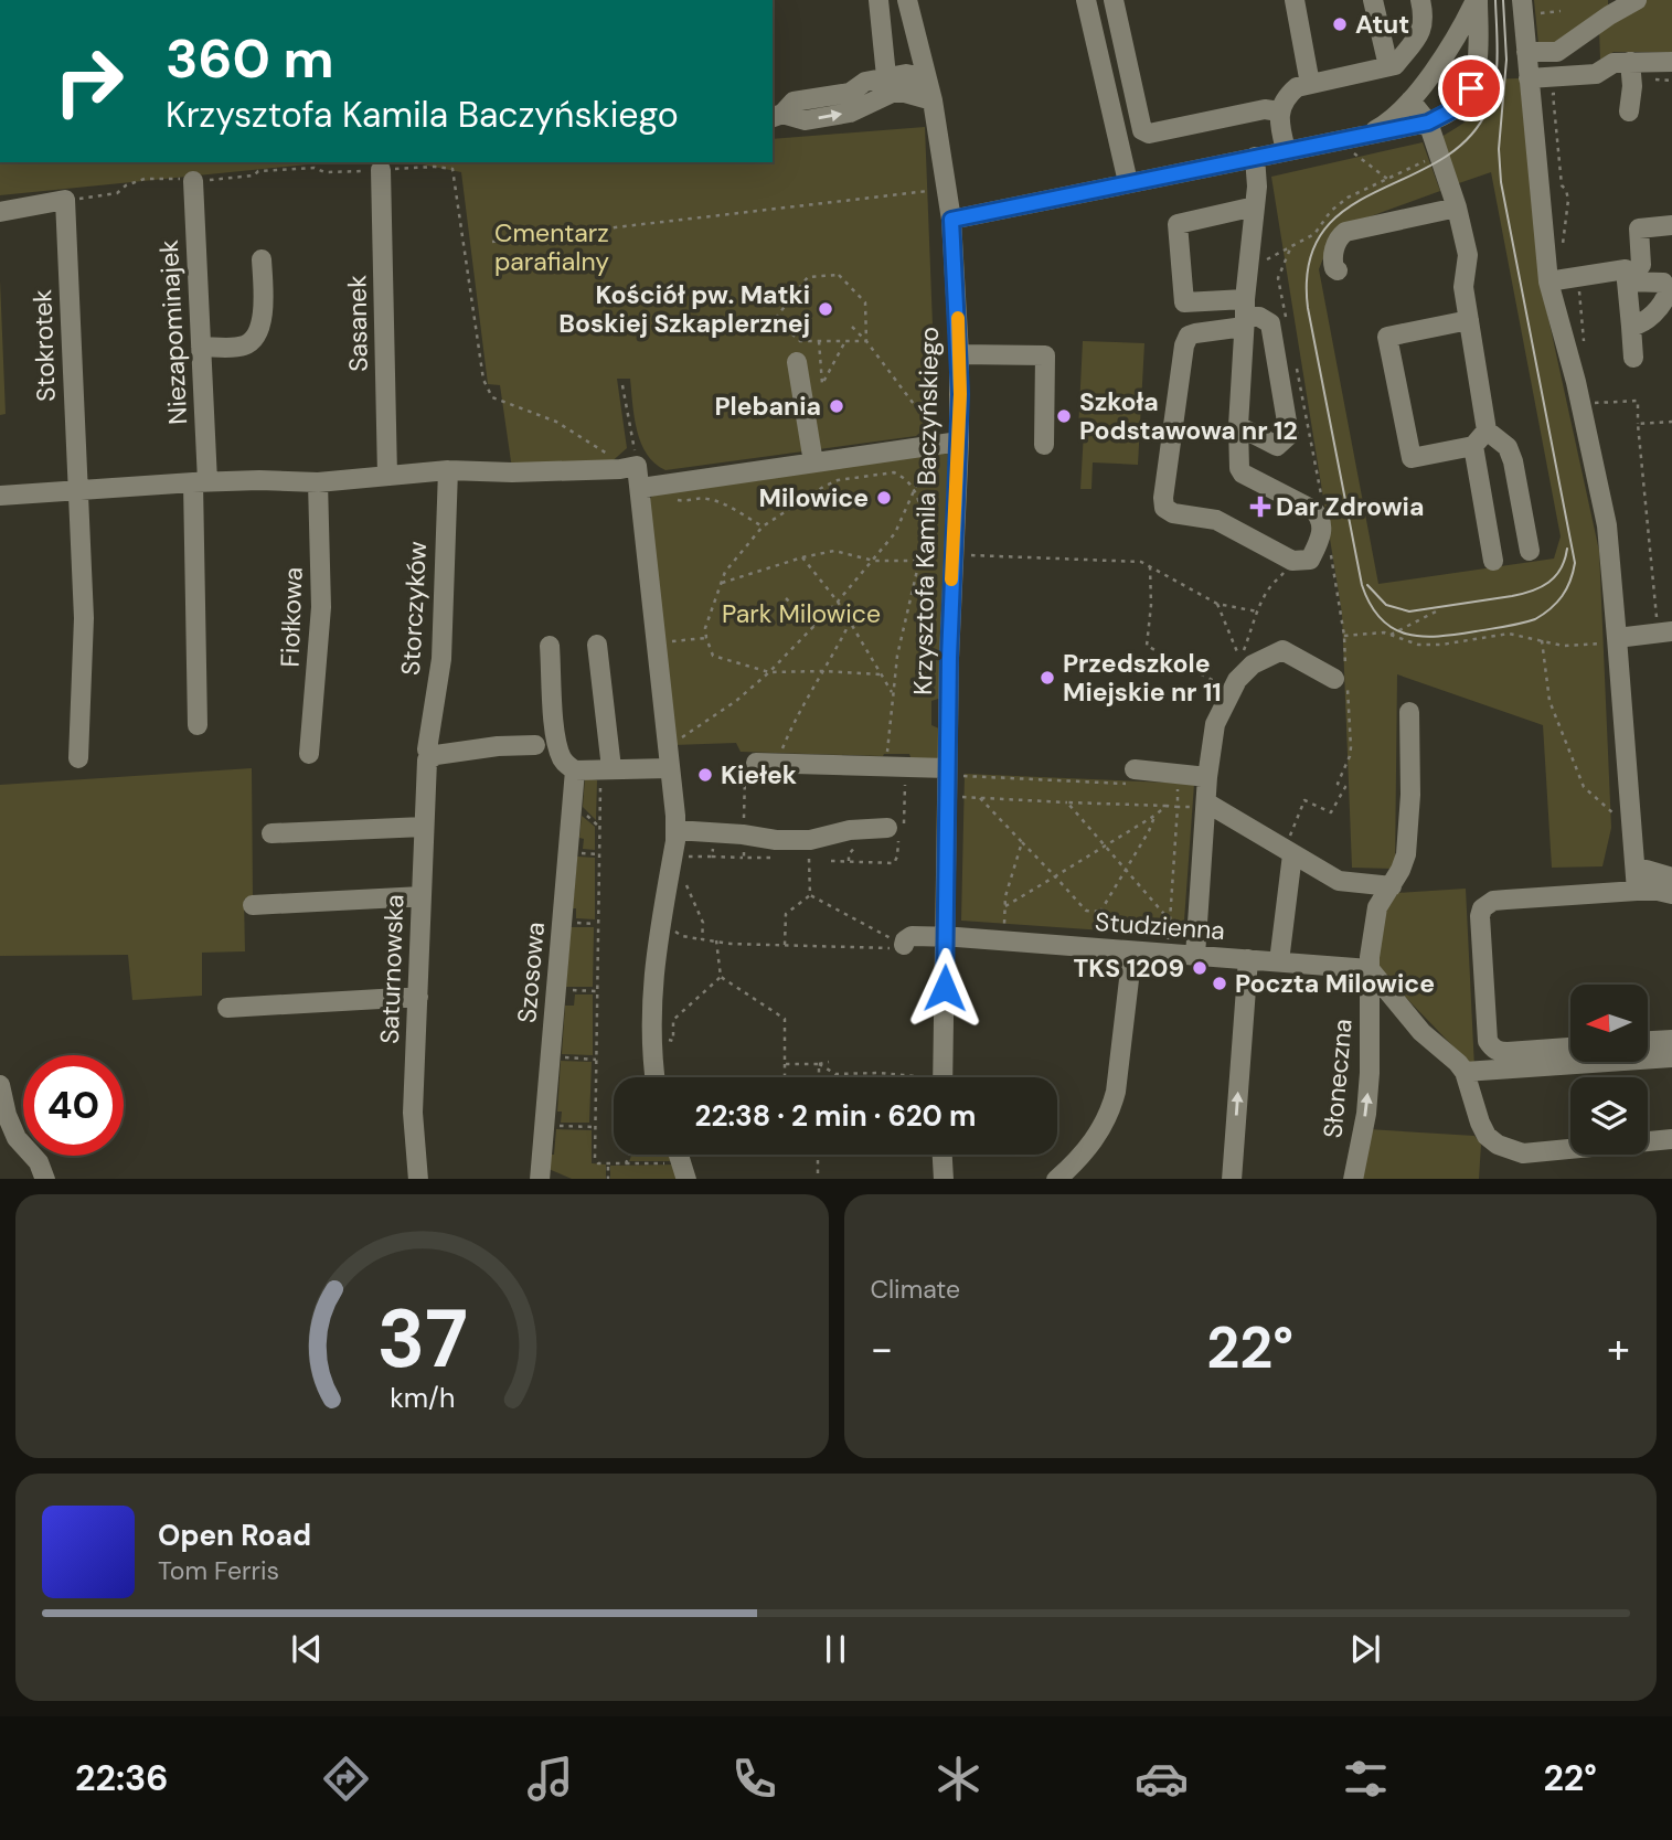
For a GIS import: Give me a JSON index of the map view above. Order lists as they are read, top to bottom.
{
  "streets": {
    "street": [
      "Sasanek",
      "Niezapominajek",
      "Stokrotek",
      "Krzysztofa Kamila Baczyńskiego",
      "Storczyków",
      "Fiołkowa",
      "Studzienna",
      "Saturnowska",
      "Szosowa",
      "Słoneczna"
    ]
  },
  "crossings": [
    ["Krzysztofa Kamila Baczyńskiego", "Studzienna"],
    ["Storczyków", "Saturnowska"],
    ["Studzienna", "Słoneczna"]
  ],
  "parks": ["Cmentarz parafialny", "Park Milowice"],
  "places": {
    "other": [
      "Atut",
      "Kościół pw. Matki Boskiej Szkaplerznej",
      "Plebania",
      "Szkoła Podstawowa nr 12",
      "Milowice",
      "Przedszkole Miejskie nr 11",
      "Kiełek",
      "TKS 1209",
      "Poczta Milowice"
    ],
    "health": ["Dar Zdrowia"]
  },
  "north": "left",
  "page": {
    "turn": ["360 m", "Krzysztofa Kamila Baczyńskiego"],
    "limit": "40",
    "trip": "22:38 · 2 min · 620 m",
    "tile": "Climate",
    "heat": ["−", "22°", "+"],
    "song": ["Open Road", "Tom Ferris"],
    "tabs": ["22:36", "22°"],
    "gauge": ["37", "km/h"]
  }
}
